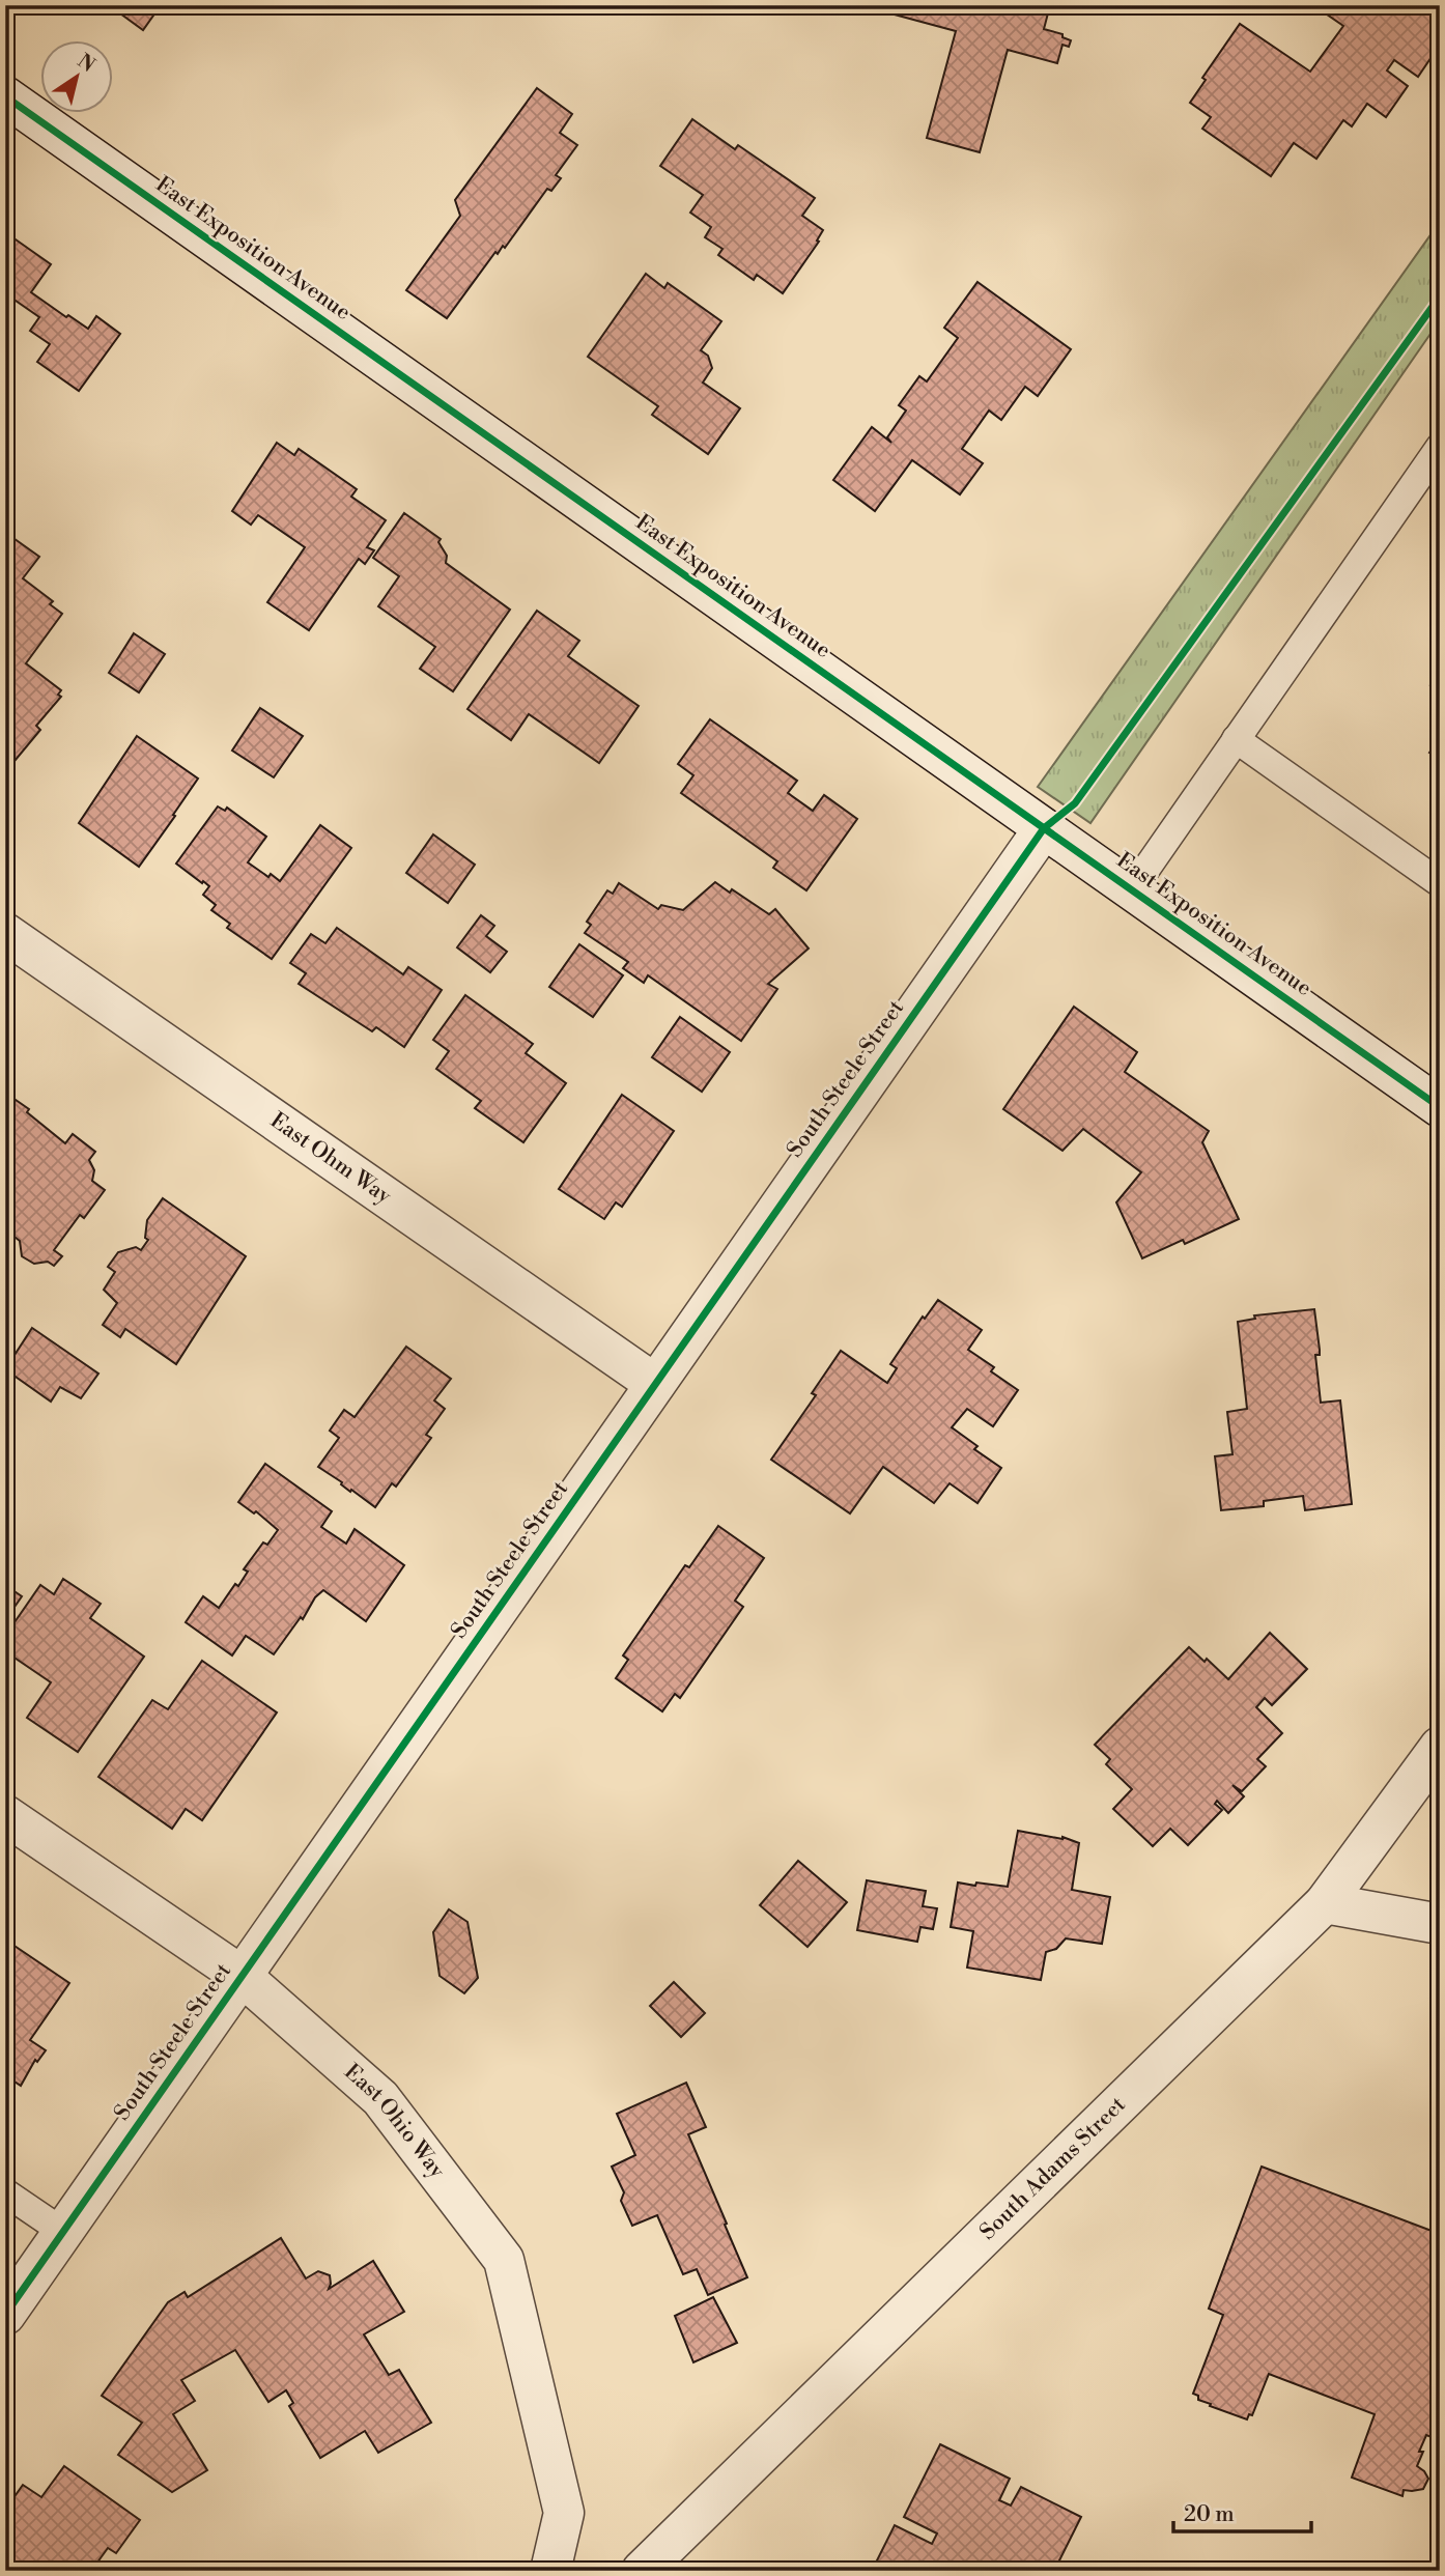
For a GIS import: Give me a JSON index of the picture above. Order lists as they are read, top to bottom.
{
  "streets": {
    "street": [
      "East Exposition Avenue",
      "South Steele Street",
      "East Ohm Way",
      "East Ohio Way",
      "South Adams Street"
    ]
  },
  "crossings": [
    ["East Exposition Avenue", "South Steele Street"],
    ["South Steele Street", "East Ohm Way"],
    ["South Steele Street", "East Ohio Way"]
  ],
  "scale_bar": "20 m",
  "north": "top right"
}
